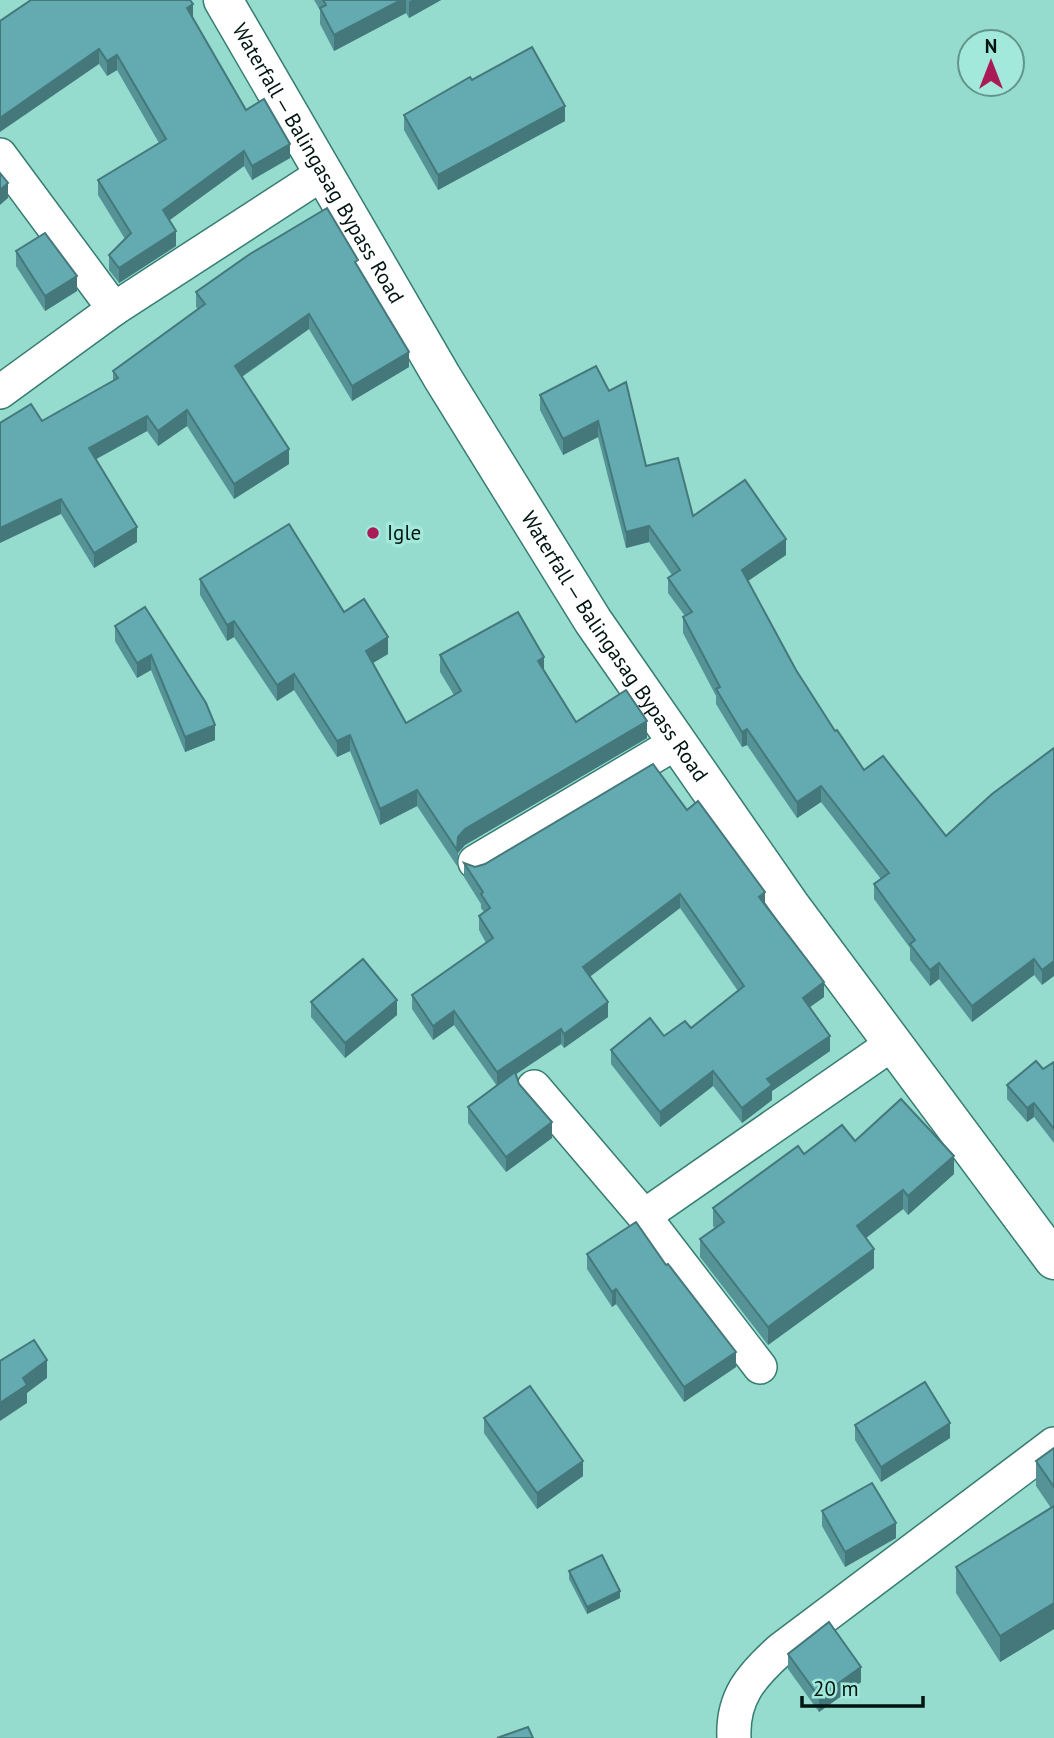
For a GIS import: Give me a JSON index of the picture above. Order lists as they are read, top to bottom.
{
  "streets": {
    "main road": ["Waterfall ‒ Balingasag Bypass Road"]
  },
  "places": ["Igle"],
  "scale_bar": "20 m",
  "north": "top"
}
